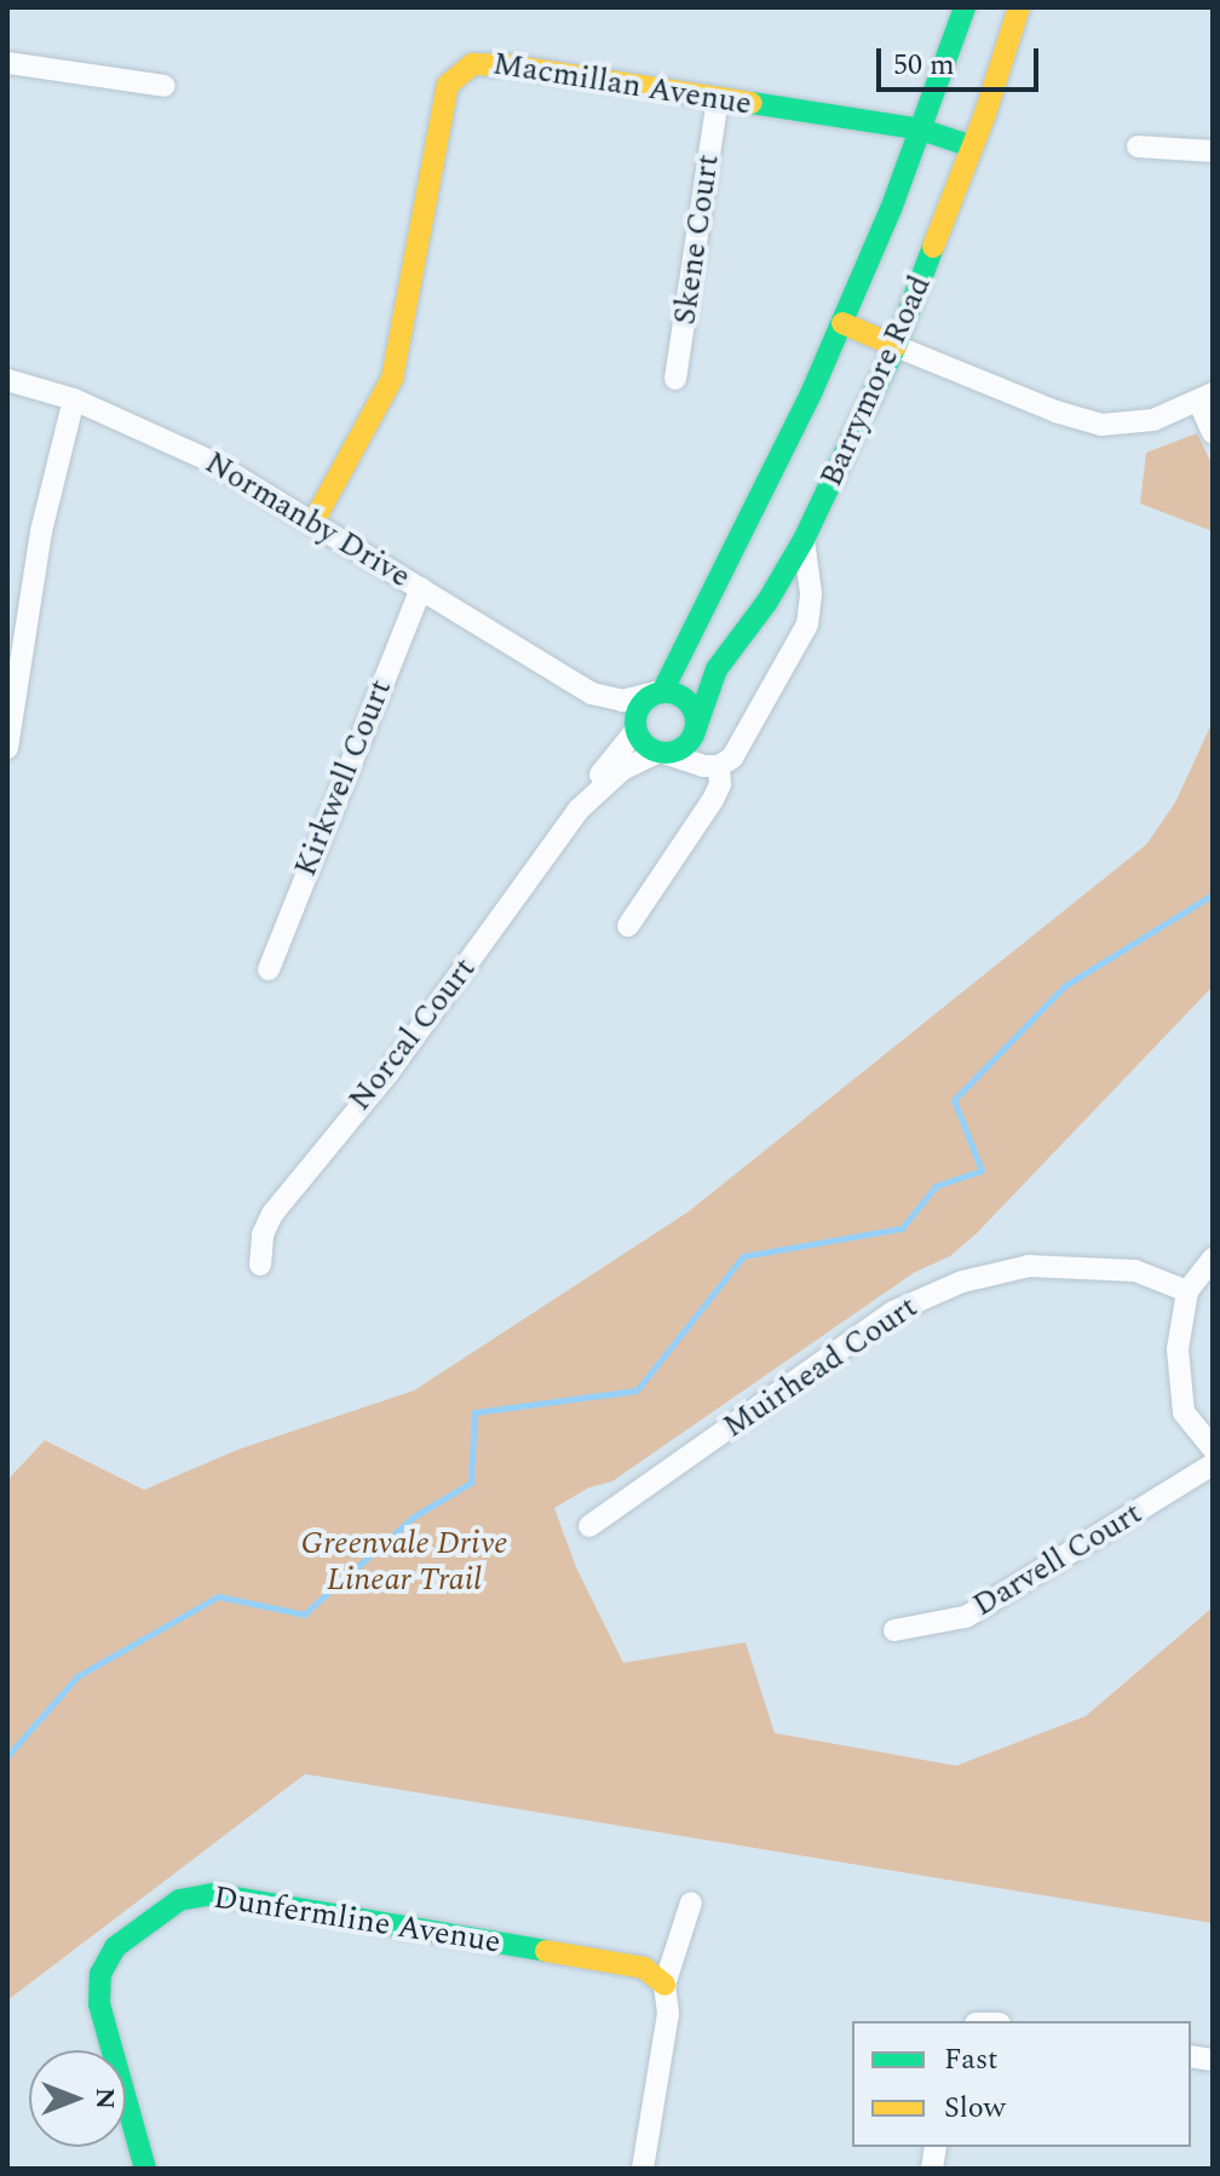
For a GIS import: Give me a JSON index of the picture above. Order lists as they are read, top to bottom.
{
  "streets": {
    "street": [
      "Macmillan Avenue",
      "Skene Court",
      "Barrymore Road",
      "Normanby Drive",
      "Kirkwell Court",
      "Norcal Court",
      "Muirhead Court",
      "Darvell Court",
      "Dunfermline Avenue"
    ]
  },
  "crossings": [
    ["Macmillan Avenue", "Skene Court"],
    ["Macmillan Avenue", "Barrymore Road"],
    ["Macmillan Avenue", "Normanby Drive"],
    ["Barrymore Road", "Normanby Drive"],
    ["Barrymore Road", "Norcal Court"],
    ["Normanby Drive", "Kirkwell Court"],
    ["Normanby Drive", "Norcal Court"]
  ],
  "parks": ["Greenvale Drive Linear Trail"],
  "legend": ["Fast", "Slow"],
  "scale_bar": "50 m",
  "north": "right"
}
